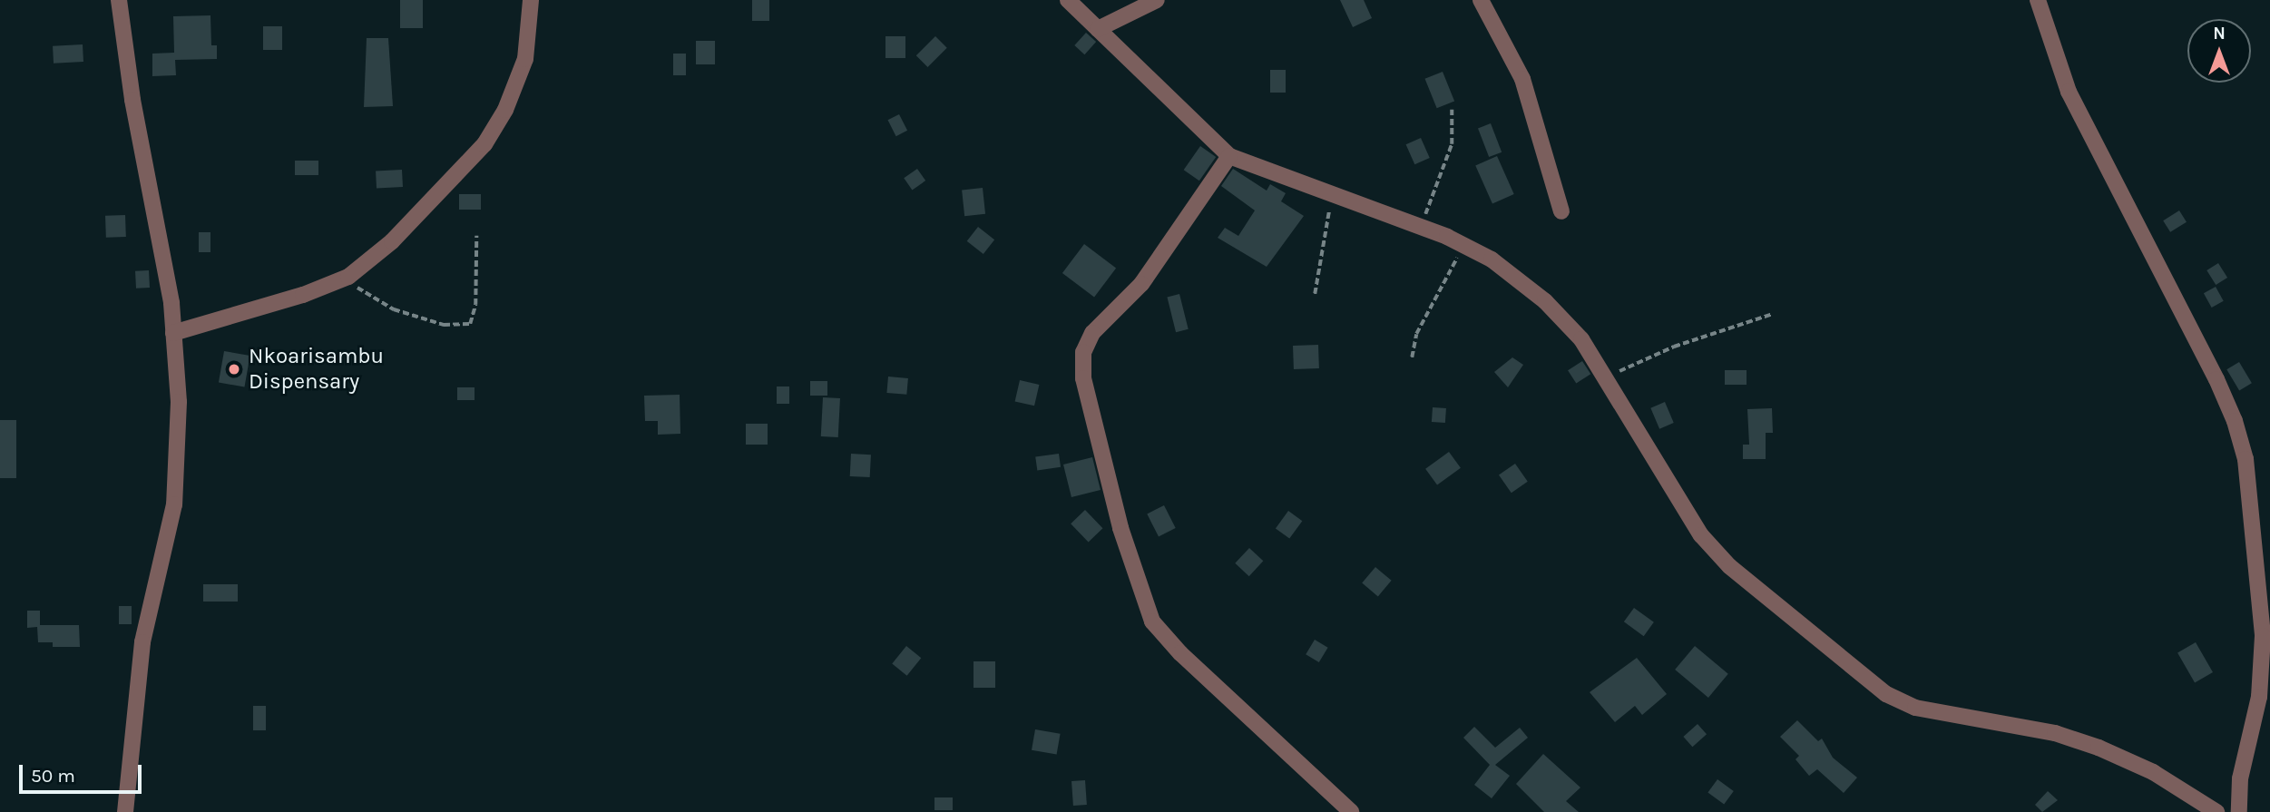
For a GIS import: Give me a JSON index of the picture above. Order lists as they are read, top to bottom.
{
  "places": ["Nkoarisambu Dispensary"],
  "scale_bar": "50 m",
  "north": "top"
}
